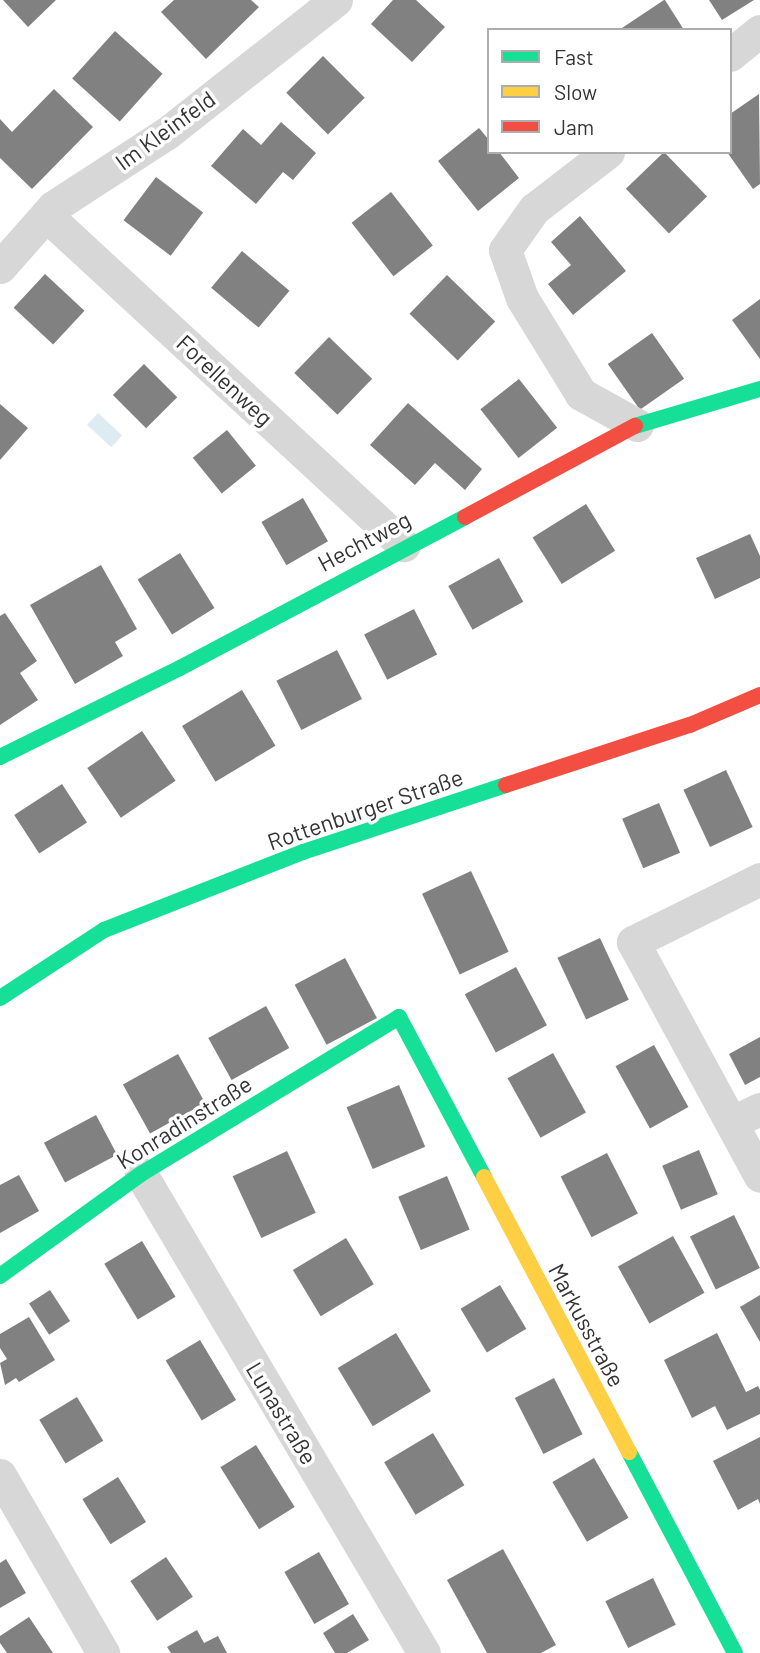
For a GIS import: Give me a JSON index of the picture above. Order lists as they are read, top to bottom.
{
  "streets": {
    "street": [
      "Im Kleinfeld",
      "Forellenweg",
      "Hechtweg",
      "Rottenburger Straße",
      "Konradinstraße",
      "Markusstraße",
      "Lunastraße"
    ]
  },
  "crossings": [
    ["Im Kleinfeld", "Forellenweg"],
    ["Forellenweg", "Hechtweg"],
    ["Konradinstraße", "Markusstraße"],
    ["Konradinstraße", "Lunastraße"]
  ],
  "legend": ["Fast", "Slow", "Jam"]
}
